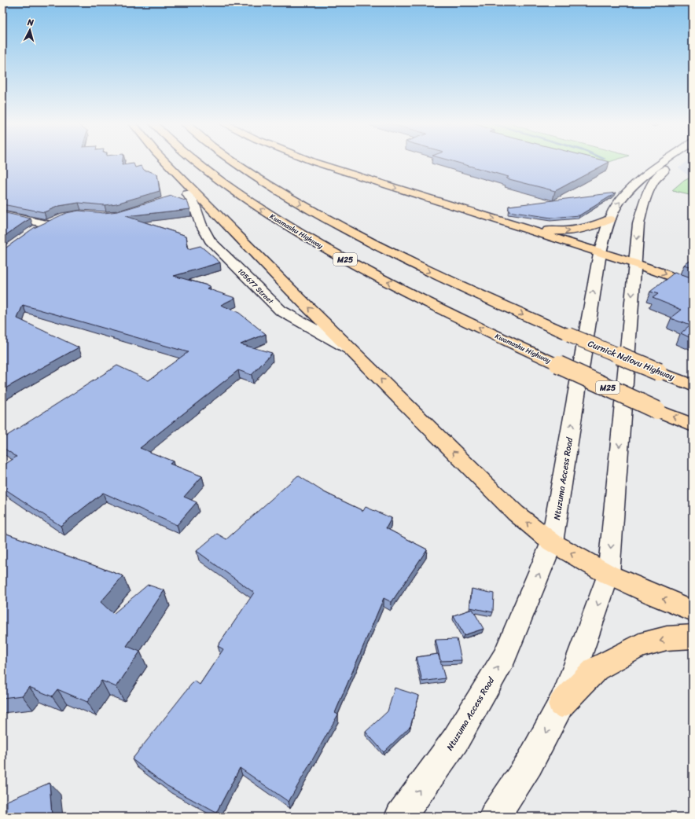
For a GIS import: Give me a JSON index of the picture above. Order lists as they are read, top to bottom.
{
  "streets": {
    "main road": ["Kwamashu Highway", "M25", "Curnick Ndlovu Highway"],
    "street": ["105677 Street", "Ntuzuma Access Road"]
  },
  "north": "top"
}
